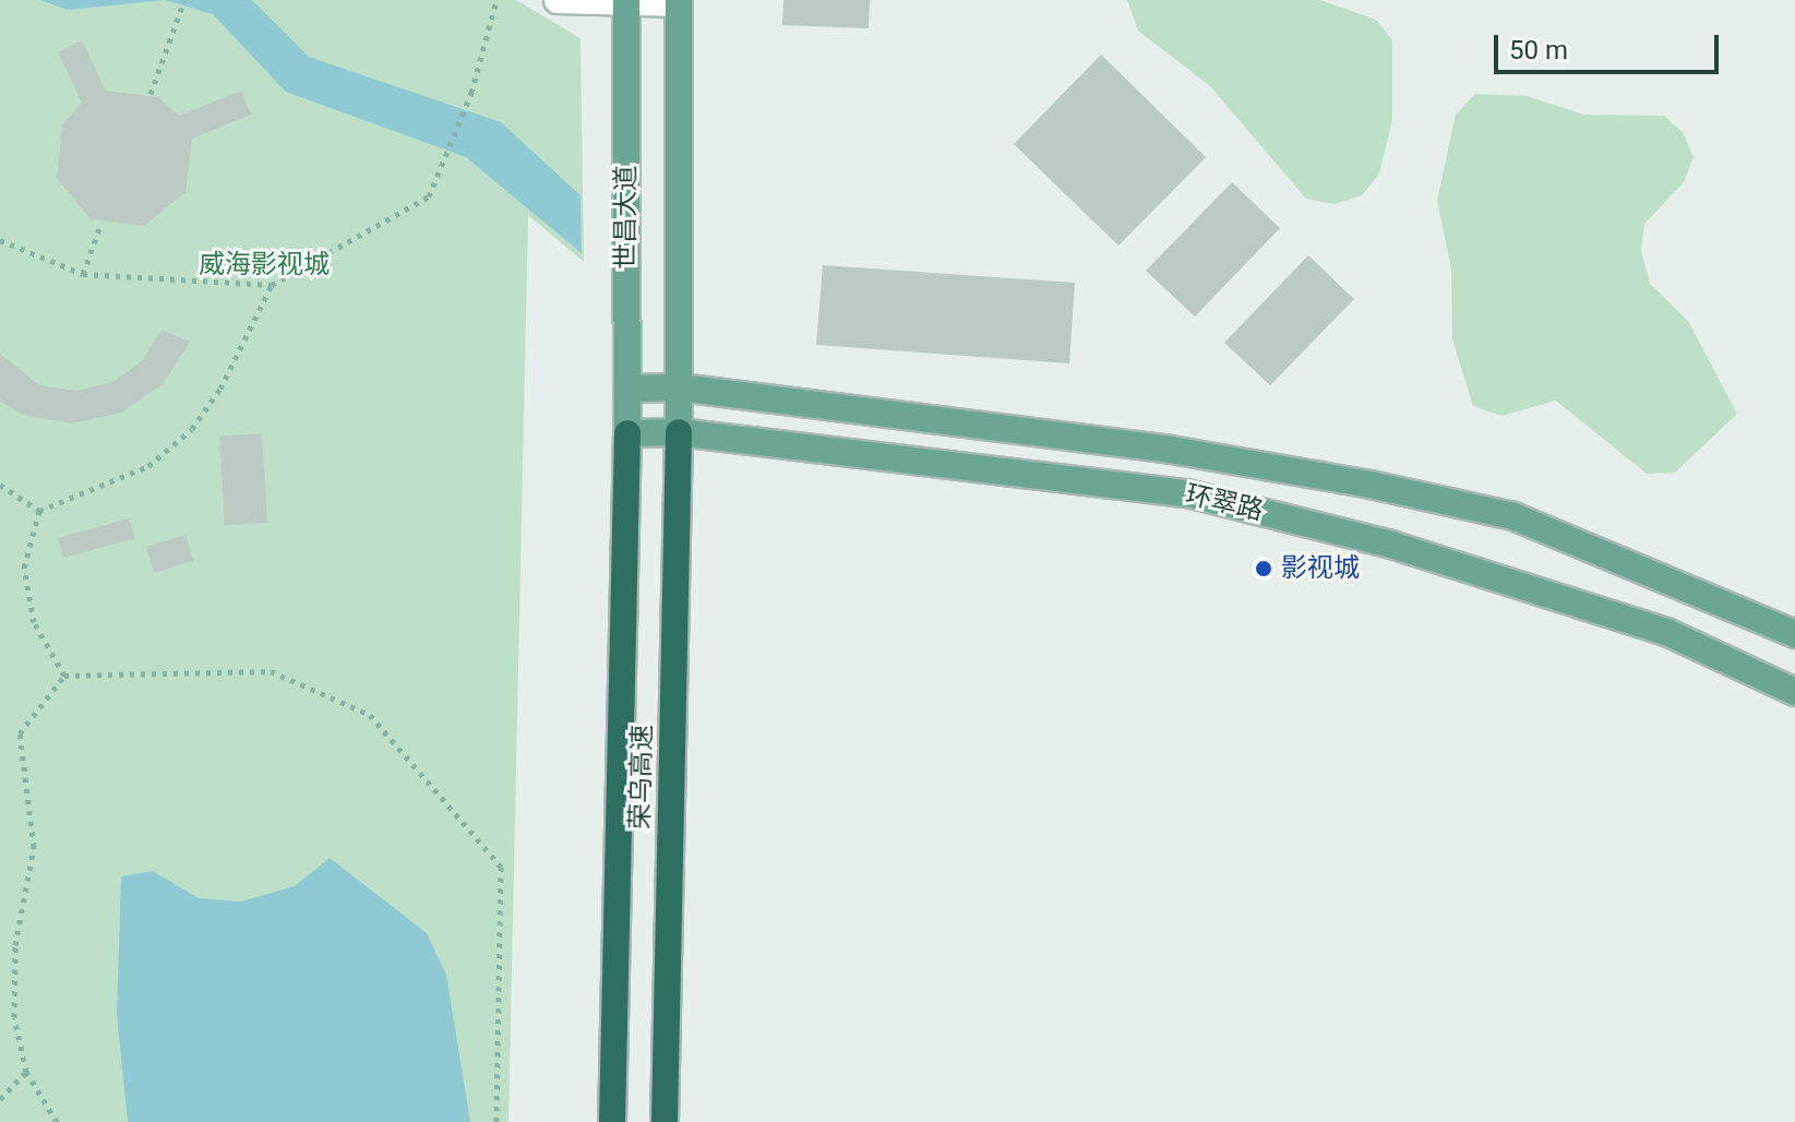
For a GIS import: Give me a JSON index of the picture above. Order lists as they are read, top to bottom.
{
  "streets": {
    "highway": ["荣乌高速"],
    "main road": ["世昌大道", "环翠路"]
  },
  "crossings": [
    ["世昌大道", "环翠路"],
    ["世昌大道", "荣乌高速"],
    ["环翠路", "荣乌高速"]
  ],
  "parks": ["威海影视城"],
  "places": ["影视城"],
  "scale_bar": "50 m"
}
